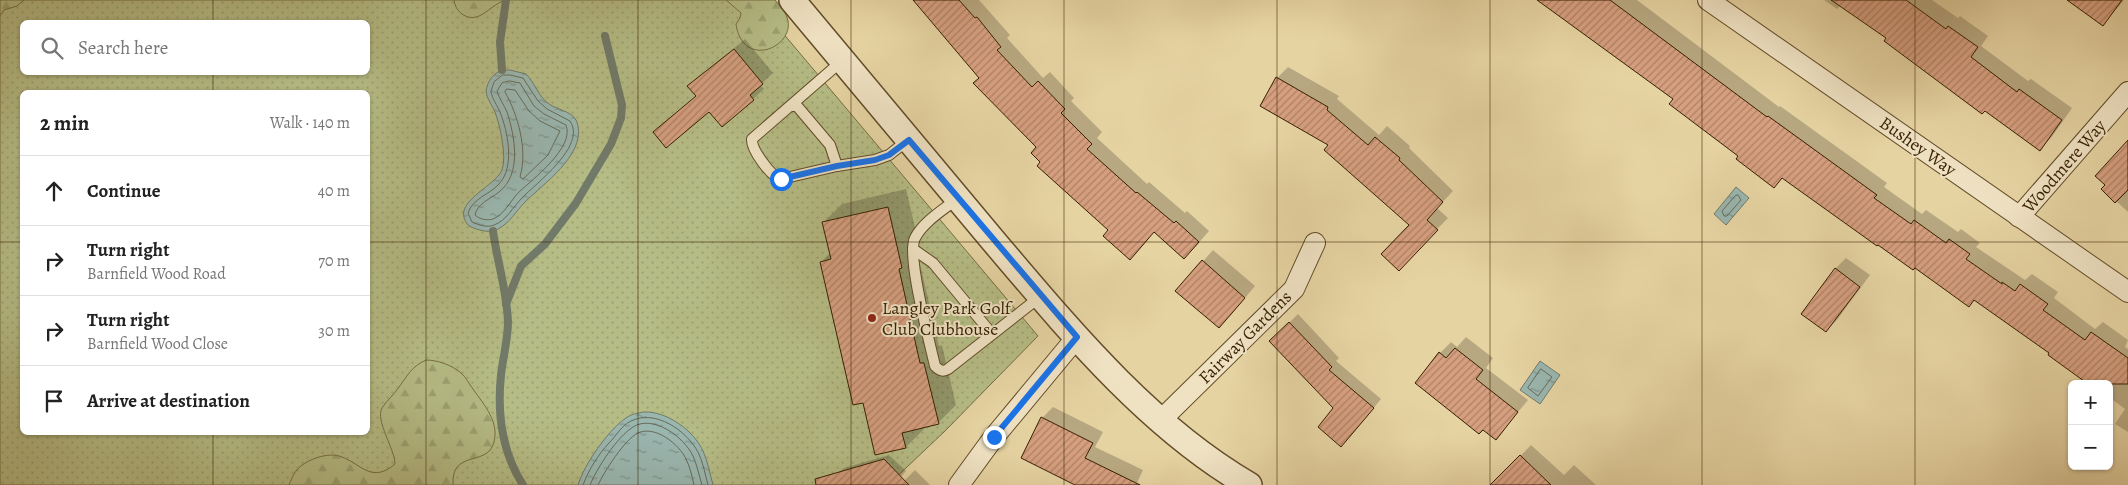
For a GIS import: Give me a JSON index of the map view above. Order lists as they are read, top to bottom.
{
  "streets": {
    "street": ["Bushey Way", "Woodmere Way", "Fairway Gardens"]
  },
  "crossings": [
    ["Bushey Way", "Woodmere Way"]
  ],
  "places": ["Langley Park Golf Club Clubhouse"],
  "page": {
    "search": "Search here",
    "heading": ["2 min", "Walk · 140 m"],
    "list": [
      ["Continue", "40 m"],
      ["Turn right", "Barnfield Wood Road", "70 m"],
      ["Turn right", "Barnfield Wood Close", "30 m"],
      "Arrive at destination"
    ],
    "map_buttons": ["+", "−"]
  }
}
